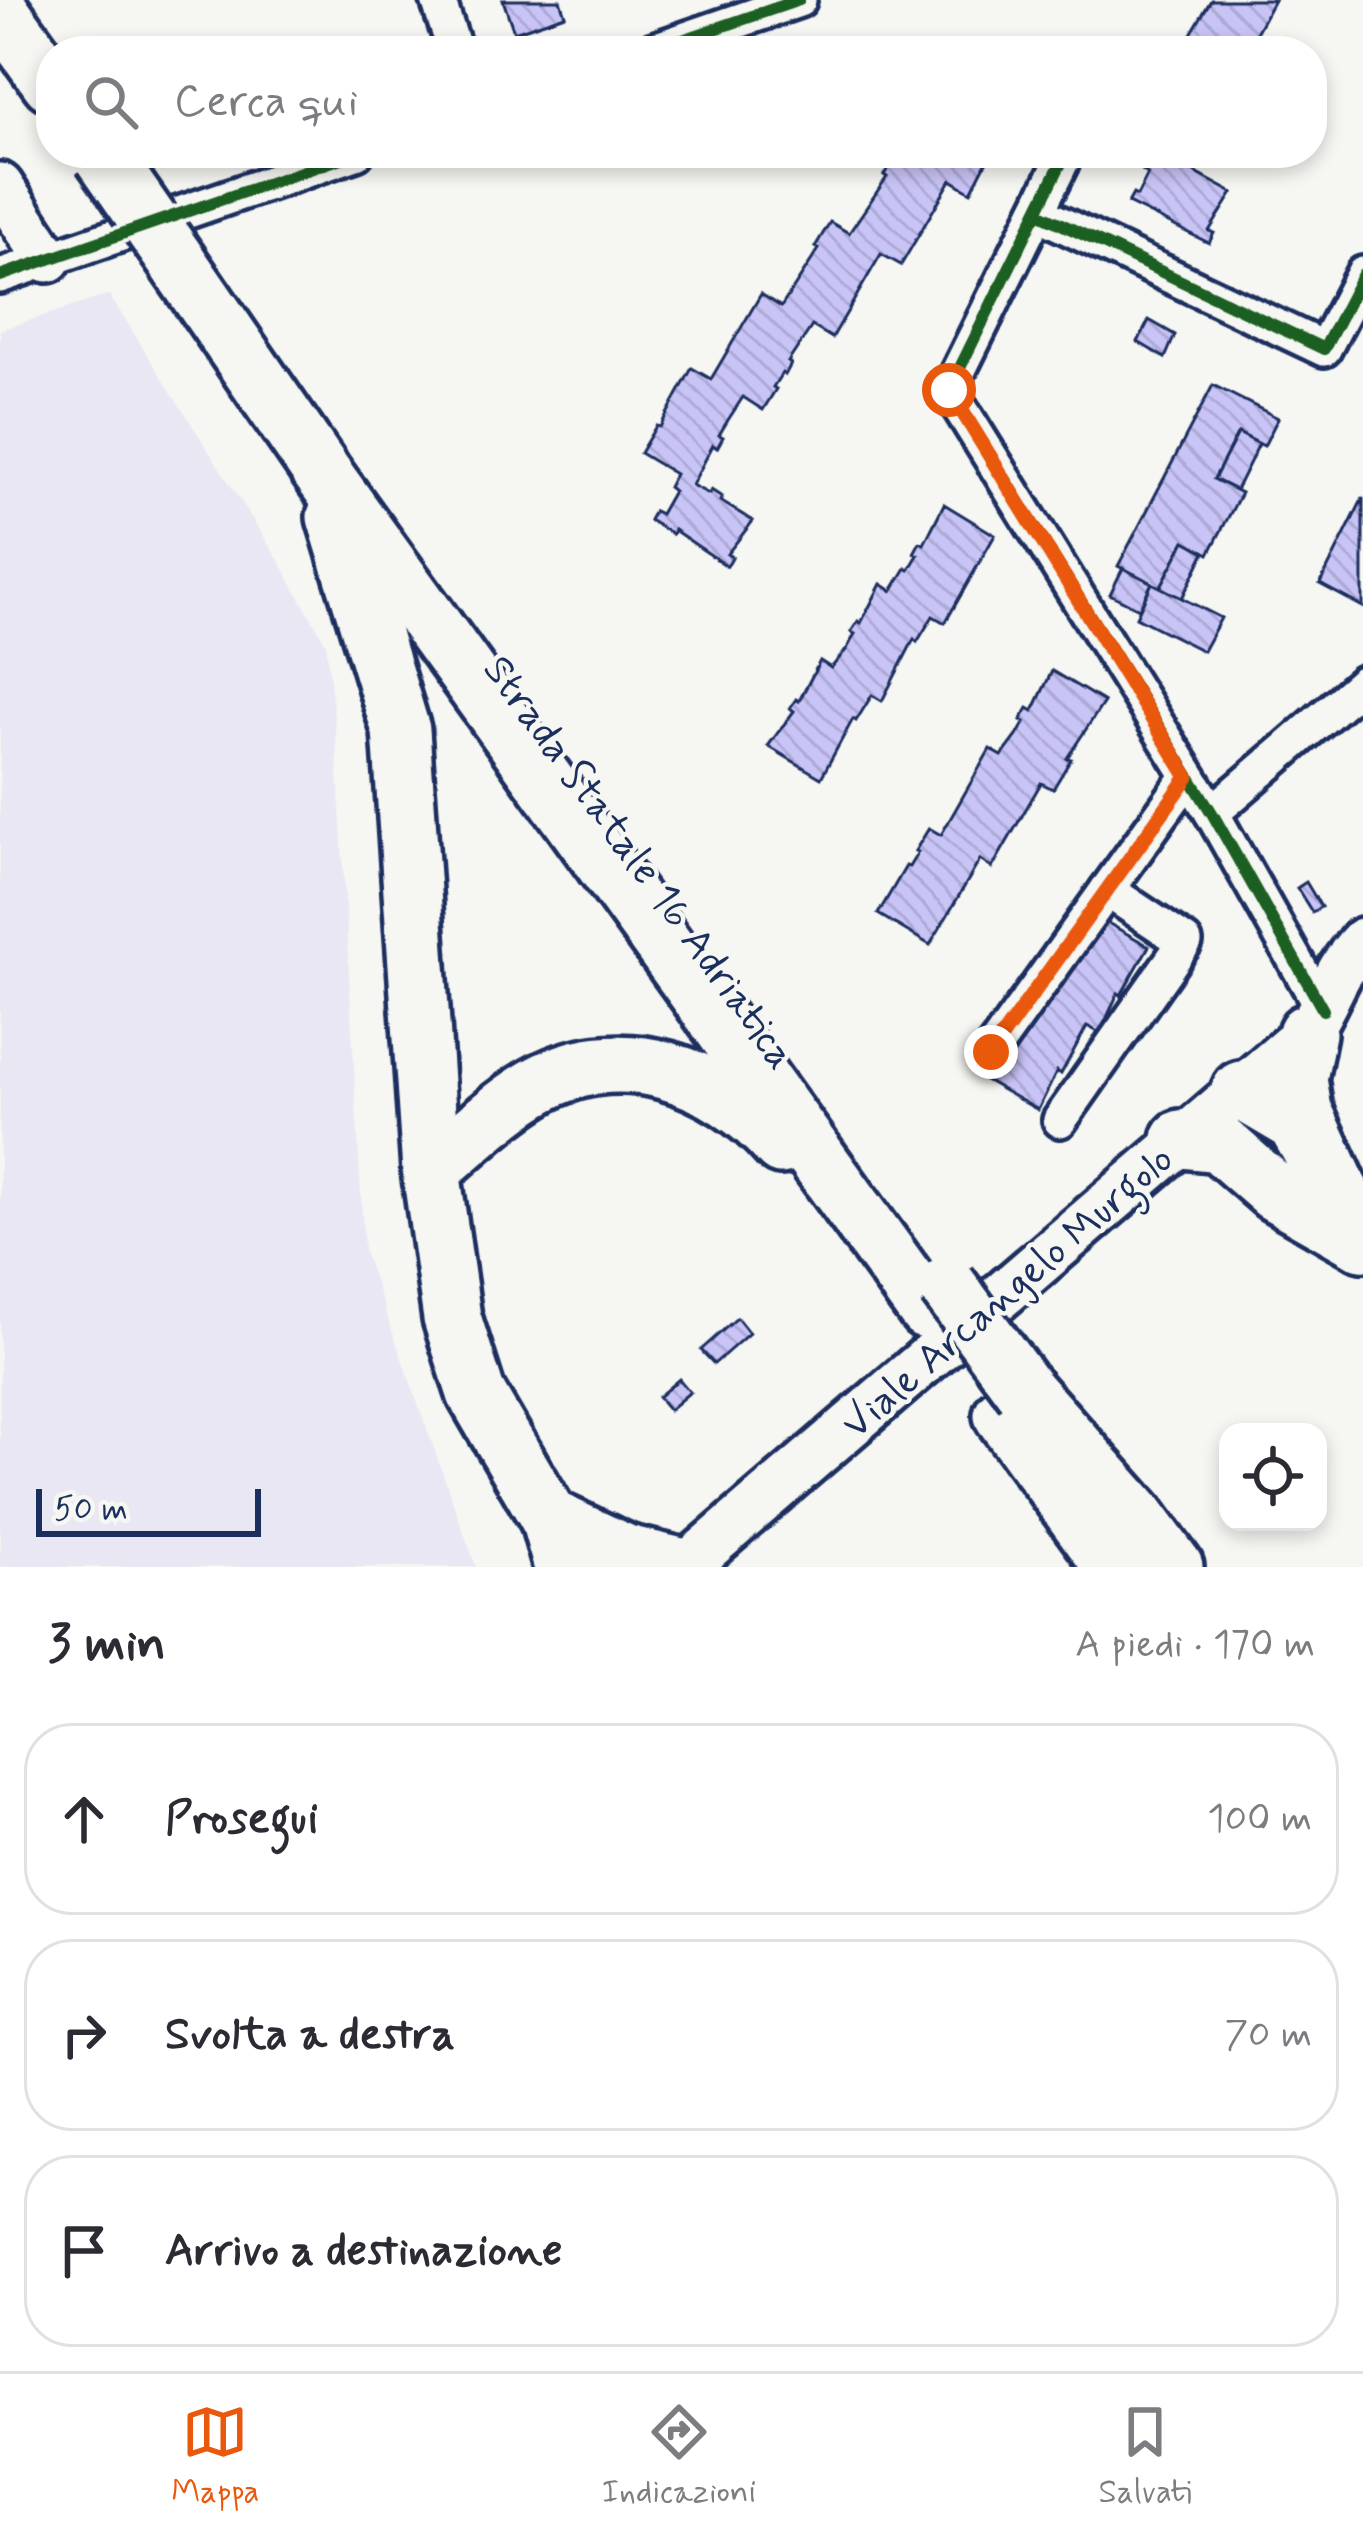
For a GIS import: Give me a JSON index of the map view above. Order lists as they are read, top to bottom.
{
  "streets": {
    "highway": ["Strada Statale 16 Adriatica"],
    "main road": ["Viale Arcangelo Murgolo"]
  },
  "scale_bar": "50 m",
  "page": {
    "search": "Cerca qui",
    "scale": "50 m",
    "heading": ["3 min", "A piedi · 170 m"],
    "list": [
      ["Prosegui", "100 m"],
      ["Svolta a destra", "70 m"],
      "Arrivo a destinazione"
    ],
    "nav": ["Mappa", "Indicazioni", "Salvati"]
  }
}
